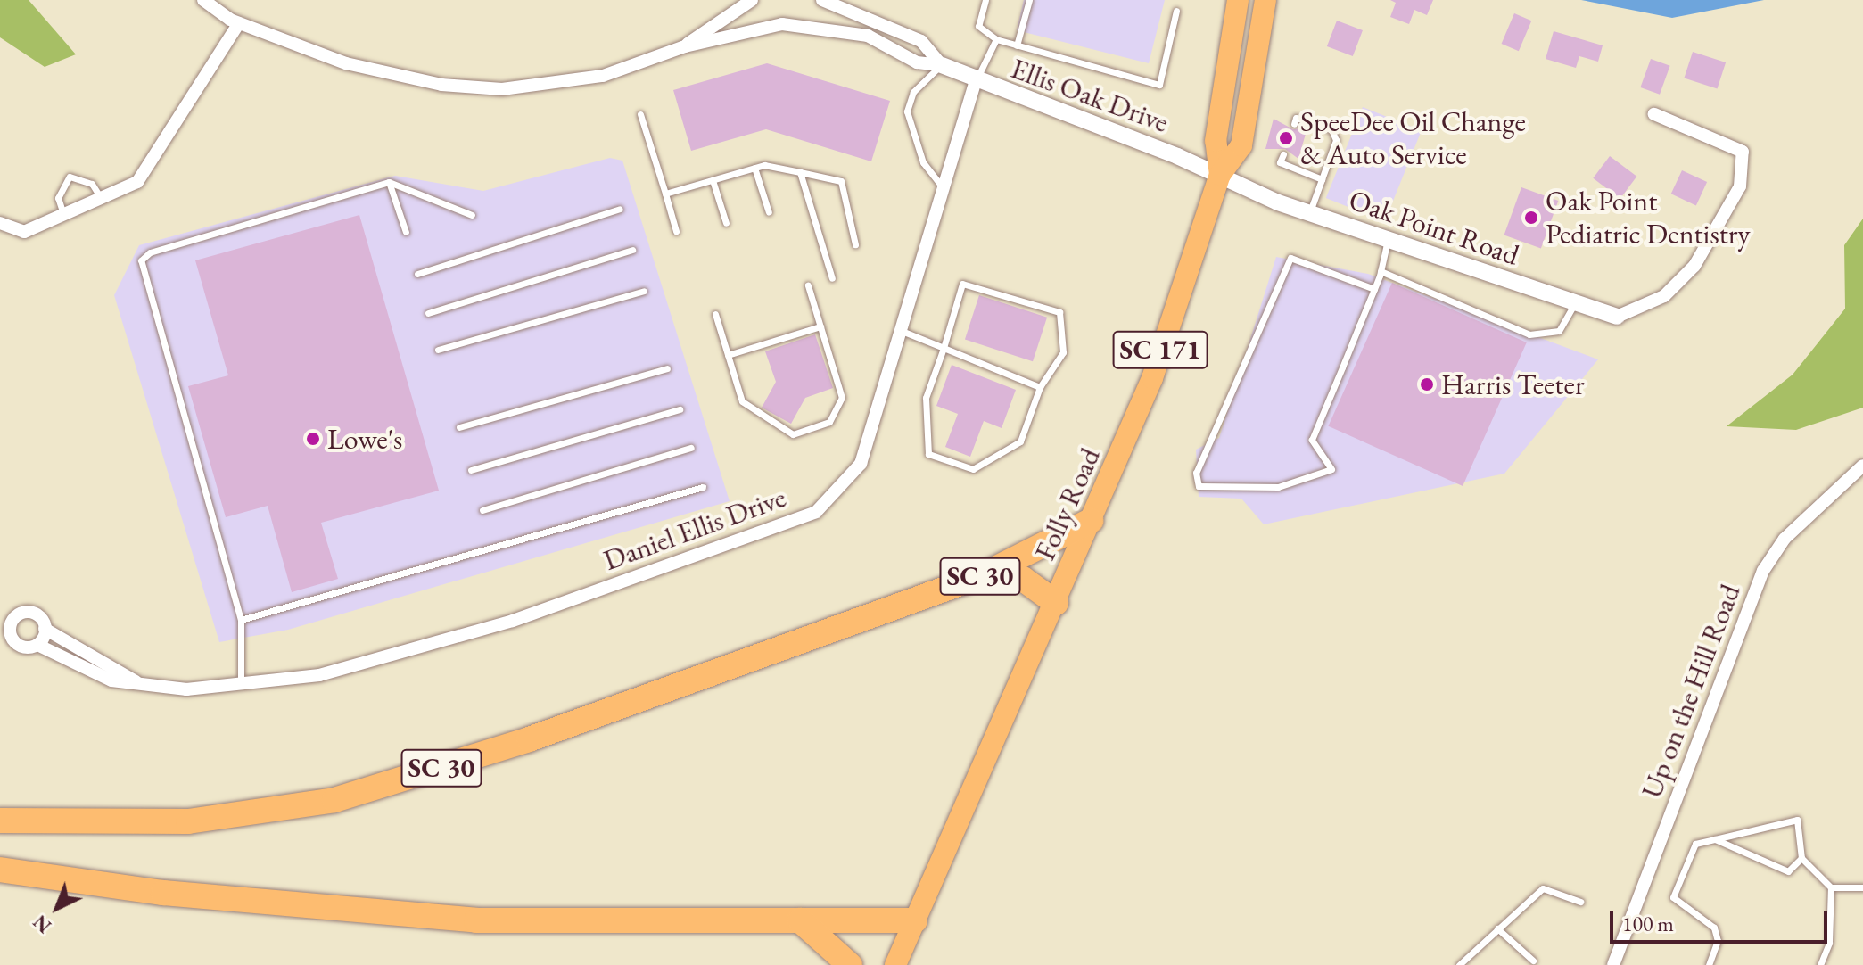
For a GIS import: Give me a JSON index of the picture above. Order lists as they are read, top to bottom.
{
  "streets": {
    "highway": ["SC 30"],
    "main road": ["SC 171", "Folly Road"],
    "street": [
      "Ellis Oak Drive",
      "Oak Point Road",
      "Daniel Ellis Drive",
      "Up on the Hill Road"
    ]
  },
  "crossings": [
    ["Ellis Oak Drive", "Oak Point Road"],
    ["Ellis Oak Drive", "Folly Road"],
    ["Ellis Oak Drive", "Daniel Ellis Drive"],
    ["Oak Point Road", "Folly Road"],
    ["Folly Road", "SC 30"]
  ],
  "places": [
    "SpeeDee Oil Change & Auto Service",
    "Oak Point Pediatric Dentistry",
    "Harris Teeter",
    "Lowe's"
  ],
  "scale_bar": "100 m",
  "north": "bottom left"
}
